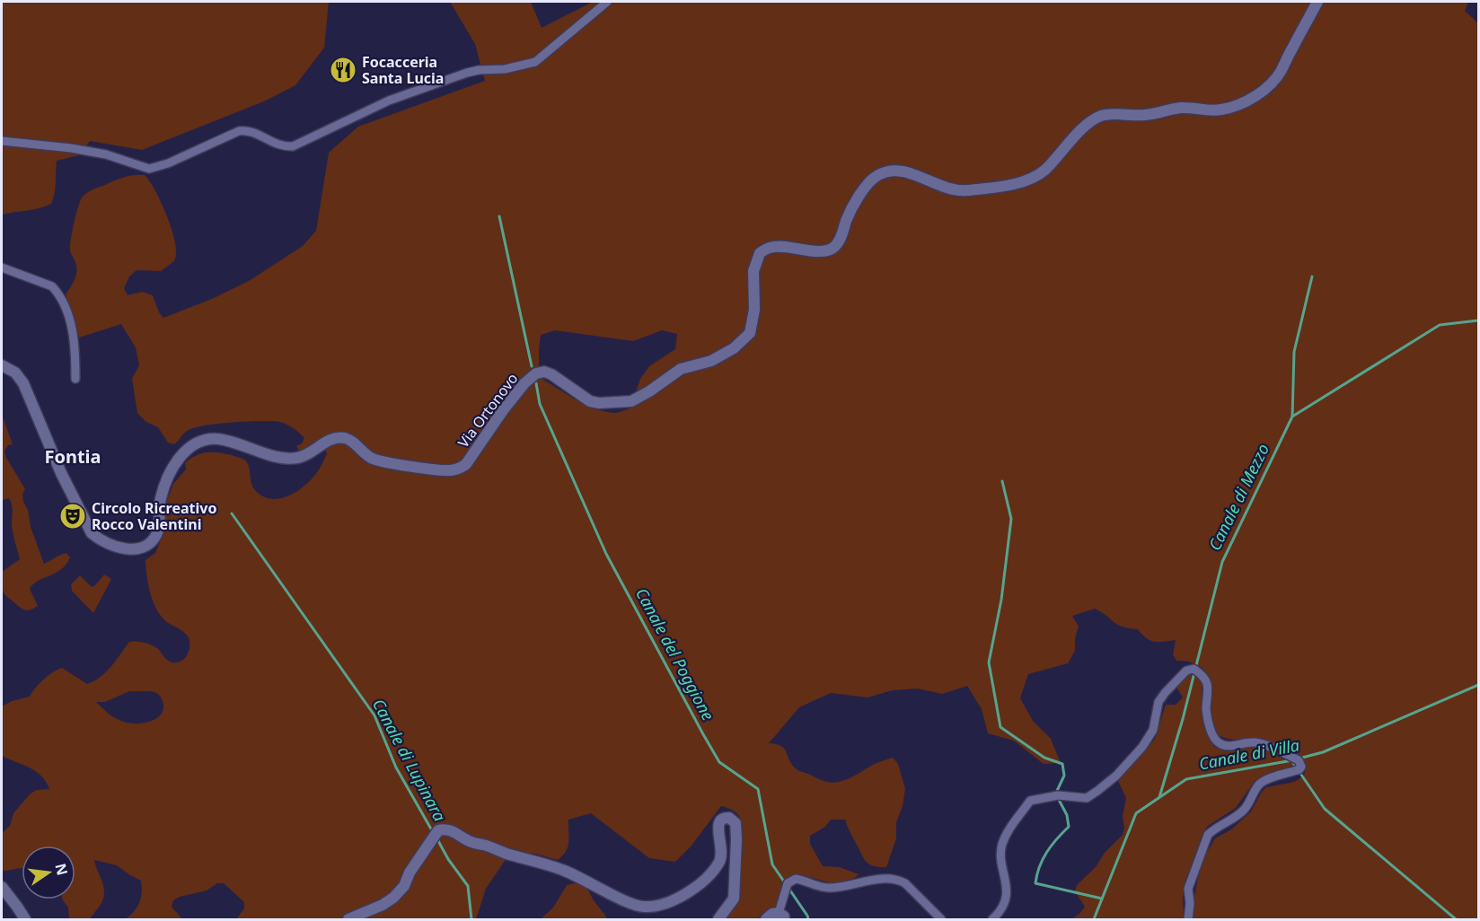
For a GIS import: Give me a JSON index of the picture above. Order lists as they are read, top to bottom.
{
  "streets": {
    "street": ["Via Ortonovo"]
  },
  "districts": ["Fontia"],
  "water": [
    "Canale di Mezzo",
    "Canale del Poggione",
    "Canale di Villa",
    "Canale di Lupinara"
  ],
  "places": {
    "restaurant": ["Focacceria Santa Lucia"],
    "theatre": ["Circolo Ricreativo Rocco Valentini"]
  },
  "north": "right"
}
